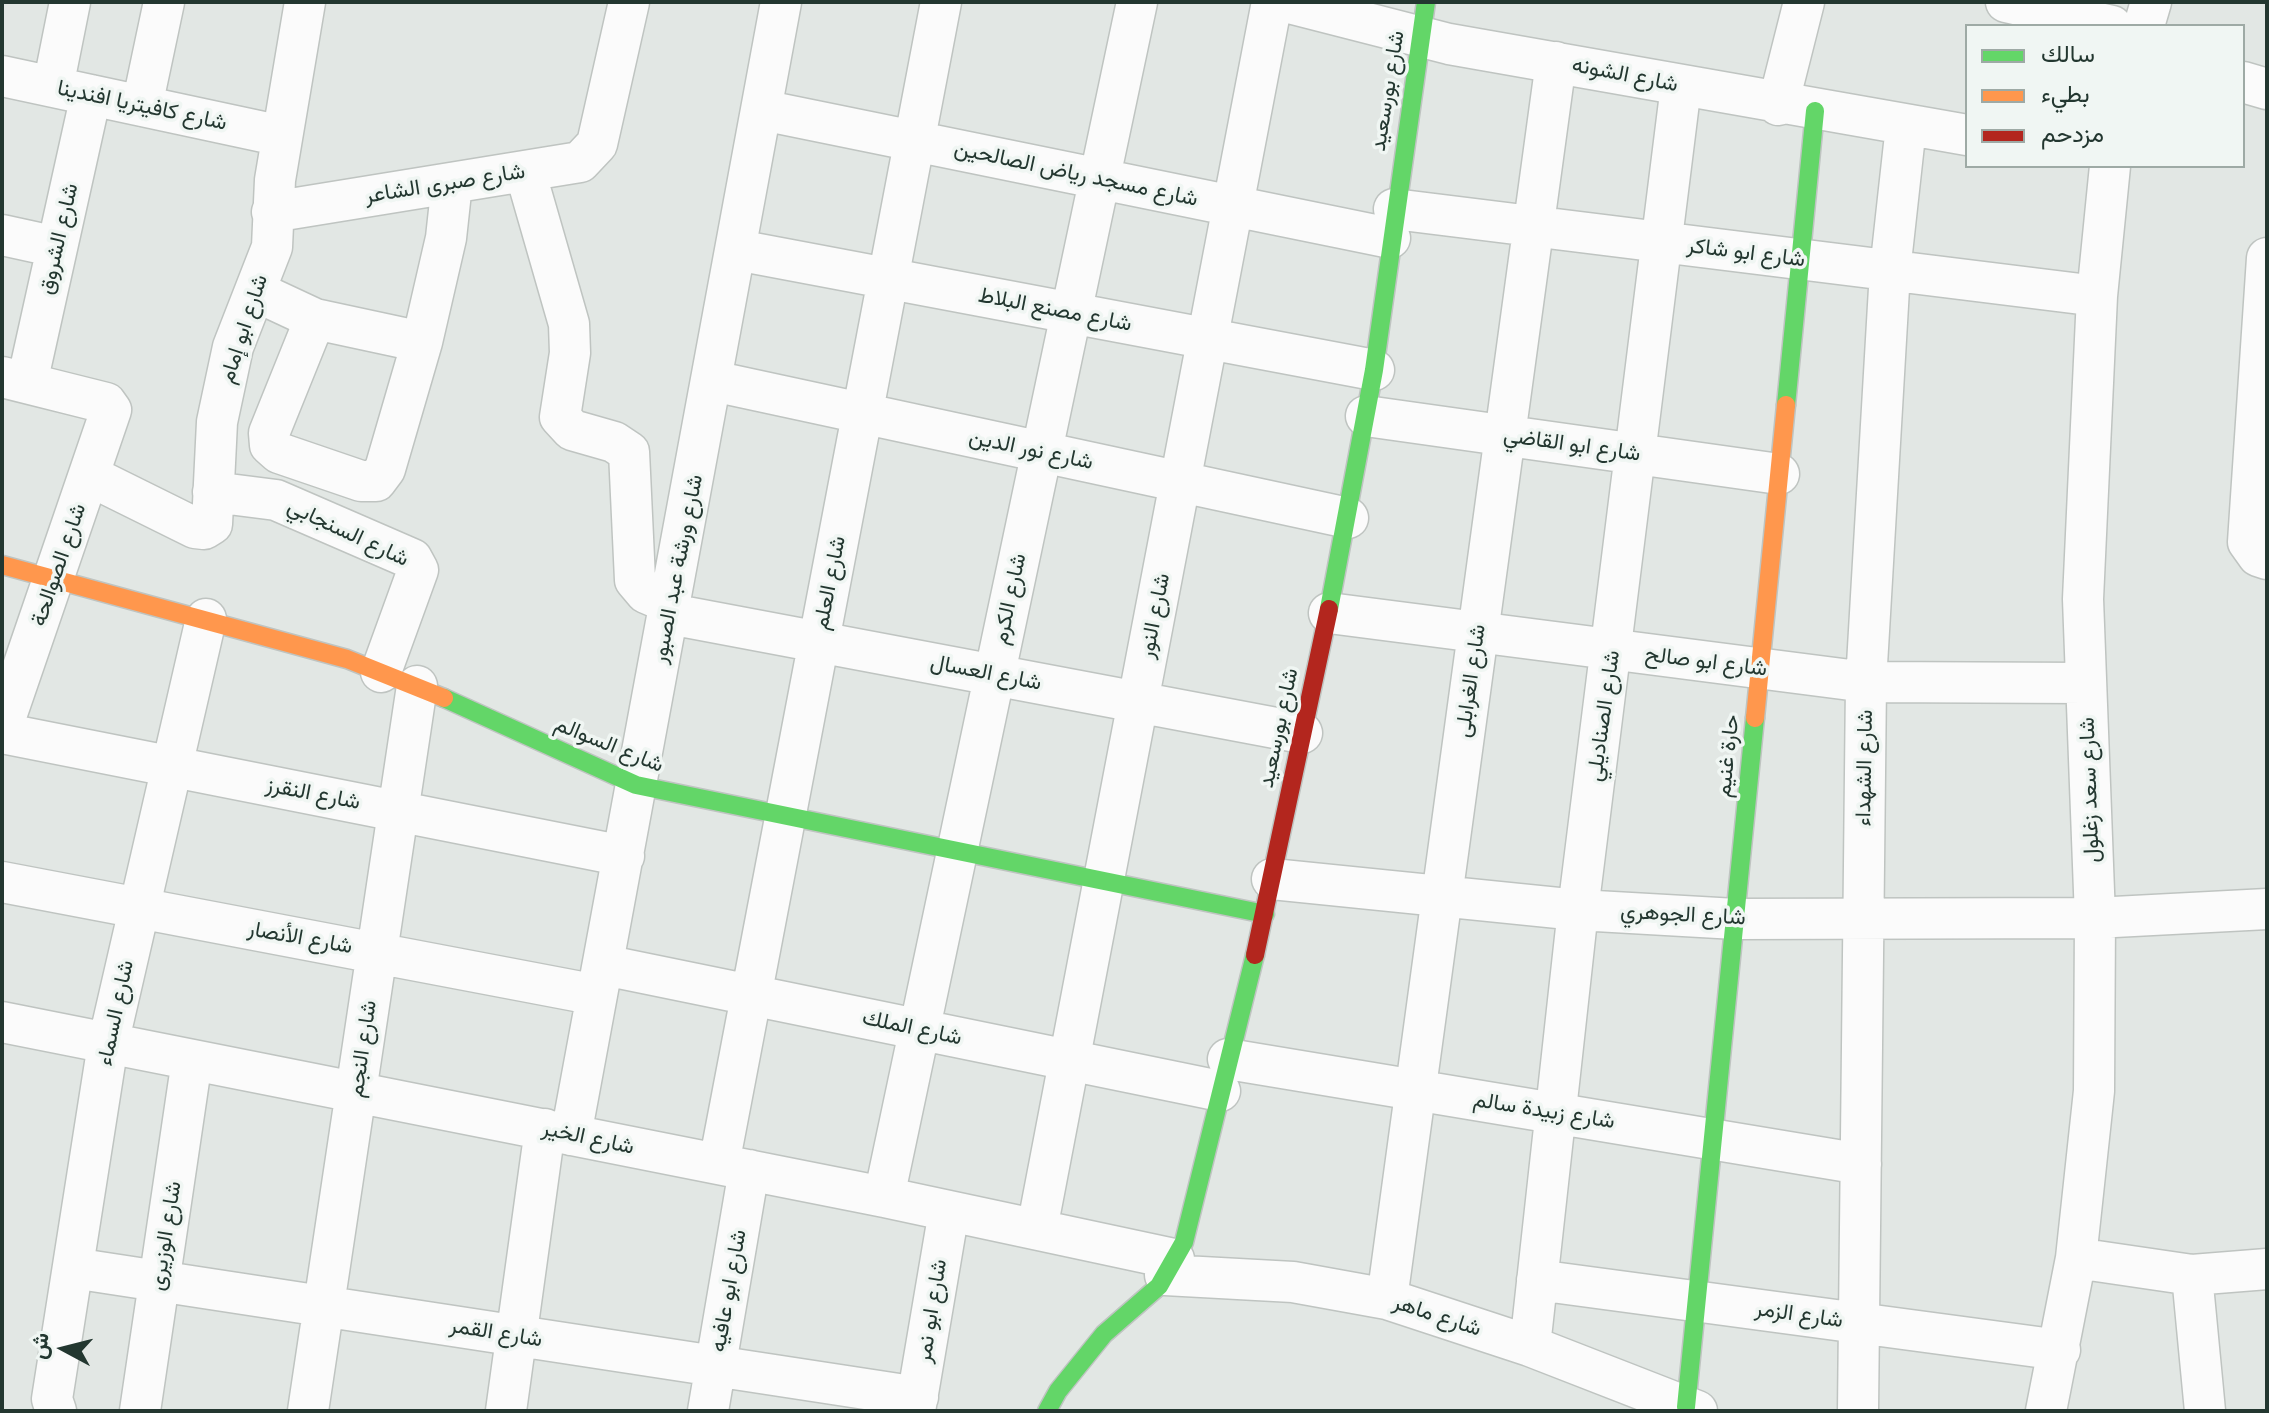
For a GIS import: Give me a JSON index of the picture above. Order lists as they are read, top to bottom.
{
  "streets": {
    "street": [
      "شارع الشونه",
      "شارع بورسعيد",
      "شارع كافيتريا افندينا",
      "شارع مسجد رياض الصالحين",
      "شارع صبرى الشاعر",
      "شارع الشروق",
      "شارع ابو شاكر",
      "شارع مصنع البلاط",
      "شارع ابو إمام",
      "شارع ابو القاضي",
      "شارع نور الدين",
      "شارع السنجابي",
      "شارع الصوالحة",
      "شارع ورشة عبد الصبور",
      "شارع العلم",
      "شارع الكرم",
      "شارع النور",
      "شارع ابو صالح",
      "شارع العسال",
      "شارع الغرابلى",
      "شارع الصناديلي",
      "شارع السوالم",
      "حارة غنيم",
      "شارع الشهداء",
      "شارع سعد زغلول",
      "شارع النقرز",
      "شارع الجوهري",
      "شارع الأنصار",
      "شارع السماء",
      "شارع الملك",
      "شارع النجم",
      "شارع زبيدة سالم",
      "شارع الخير",
      "شارع الوزيرى",
      "شارع ابو عافيه",
      "شارع ابو نمر",
      "شارع الزمر",
      "شارع ماهر",
      "شارع القمر"
    ]
  },
  "crossings": [
    ["شارع الشونه", "شارع بورسعيد"],
    ["شارع الشونه", "شارع الغرابلى"],
    ["شارع الشونه", "شارع الصناديلي"],
    ["شارع الشونه", "حارة غنيم"],
    ["شارع الشونه", "شارع الشهداء"],
    ["شارع بورسعيد", "شارع مسجد رياض الصالحين"],
    ["شارع بورسعيد", "شارع ابو شاكر"],
    ["شارع بورسعيد", "شارع مصنع البلاط"],
    ["شارع بورسعيد", "شارع ابو القاضي"],
    ["شارع بورسعيد", "شارع نور الدين"],
    ["شارع بورسعيد", "شارع ابو صالح"],
    ["شارع بورسعيد", "شارع العسال"],
    ["شارع بورسعيد", "شارع السوالم"],
    ["شارع بورسعيد", "شارع الجوهري"],
    ["شارع بورسعيد", "شارع الملك"],
    ["شارع بورسعيد", "شارع زبيدة سالم"],
    ["شارع بورسعيد", "شارع الخير"],
    ["شارع بورسعيد", "شارع ماهر"],
    ["شارع كافيتريا افندينا", "شارع الشروق"],
    ["شارع كافيتريا افندينا", "شارع ابو إمام"],
    ["شارع مسجد رياض الصالحين", "شارع ابو شاكر"],
    ["شارع مسجد رياض الصالحين", "شارع ورشة عبد الصبور"],
    ["شارع مسجد رياض الصالحين", "شارع العلم"],
    ["شارع مسجد رياض الصالحين", "شارع الكرم"],
    ["شارع مسجد رياض الصالحين", "شارع النور"],
    ["شارع صبرى الشاعر", "شارع ابو إمام"],
    ["شارع صبرى الشاعر", "شارع العسال"],
    ["شارع الشروق", "شارع الصوالحة"],
    ["شارع ابو شاكر", "شارع الغرابلى"],
    ["شارع ابو شاكر", "شارع الصناديلي"],
    ["شارع ابو شاكر", "حارة غنيم"],
    ["شارع ابو شاكر", "شارع الشهداء"],
    ["شارع ابو شاكر", "شارع سعد زغلول"],
    ["شارع مصنع البلاط", "شارع ورشة عبد الصبور"],
    ["شارع مصنع البلاط", "شارع العلم"],
    ["شارع مصنع البلاط", "شارع الكرم"],
    ["شارع مصنع البلاط", "شارع النور"],
    ["شارع ابو إمام", "شارع السنجابي"],
    ["شارع ابو إمام", "شارع الصوالحة"],
    ["شارع ابو القاضي", "شارع الغرابلى"],
    ["شارع ابو القاضي", "شارع الصناديلي"],
    ["شارع ابو القاضي", "حارة غنيم"],
    ["شارع نور الدين", "شارع ورشة عبد الصبور"],
    ["شارع نور الدين", "شارع العلم"],
    ["شارع نور الدين", "شارع الكرم"],
    ["شارع نور الدين", "شارع النور"],
    ["شارع السنجابي", "شارع السوالم"],
    ["شارع السنجابي", "شارع النجم"],
    ["شارع الصوالحة", "شارع السوالم"],
    ["شارع الصوالحة", "شارع النقرز"],
    ["شارع ورشة عبد الصبور", "شارع العسال"],
    ["شارع ورشة عبد الصبور", "شارع السوالم"],
    ["شارع ورشة عبد الصبور", "شارع النقرز"],
    ["شارع ورشة عبد الصبور", "شارع الأنصار"],
    ["شارع ورشة عبد الصبور", "شارع الملك"],
    ["شارع ورشة عبد الصبور", "شارع الخير"],
    ["شارع ورشة عبد الصبور", "شارع القمر"],
    ["شارع العلم", "شارع العسال"],
    ["شارع العلم", "شارع السوالم"],
    ["شارع العلم", "شارع الملك"],
    ["شارع العلم", "شارع الخير"],
    ["شارع العلم", "شارع ابو عافيه"],
    ["شارع الكرم", "شارع العسال"],
    ["شارع الكرم", "شارع السوالم"],
    ["شارع الكرم", "شارع الملك"],
    ["شارع الكرم", "شارع الخير"],
    ["شارع النور", "شارع العسال"],
    ["شارع النور", "شارع السوالم"],
    ["شارع النور", "شارع الملك"],
    ["شارع النور", "شارع الخير"],
    ["شارع ابو صالح", "شارع الغرابلى"],
    ["شارع ابو صالح", "شارع الصناديلي"],
    ["شارع ابو صالح", "حارة غنيم"],
    ["شارع ابو صالح", "شارع الشهداء"],
    ["شارع ابو صالح", "شارع سعد زغلول"],
    ["شارع الغرابلى", "شارع الجوهري"],
    ["شارع الغرابلى", "شارع زبيدة سالم"],
    ["شارع الغرابلى", "شارع ماهر"],
    ["شارع الصناديلي", "شارع الجوهري"],
    ["شارع الصناديلي", "شارع زبيدة سالم"],
    ["شارع الصناديلي", "شارع الزمر"],
    ["شارع الصناديلي", "شارع ماهر"],
    ["شارع السوالم", "شارع الجوهري"],
    ["شارع السوالم", "شارع السماء"],
    ["شارع السوالم", "شارع النجم"],
    ["حارة غنيم", "شارع الجوهري"],
    ["حارة غنيم", "شارع زبيدة سالم"],
    ["حارة غنيم", "شارع الزمر"],
    ["حارة غنيم", "شارع ماهر"],
    ["شارع الشهداء", "شارع الجوهري"],
    ["شارع الشهداء", "شارع زبيدة سالم"],
    ["شارع الشهداء", "شارع الزمر"],
    ["شارع سعد زغلول", "شارع الجوهري"],
    ["شارع سعد زغلول", "شارع الزمر"],
    ["شارع النقرز", "شارع السماء"],
    ["شارع النقرز", "شارع النجم"],
    ["شارع الأنصار", "شارع السماء"],
    ["شارع الأنصار", "شارع الملك"],
    ["شارع الأنصار", "شارع النجم"],
    ["شارع السماء", "شارع الخير"],
    ["شارع السماء", "شارع القمر"],
    ["شارع الملك", "شارع زبيدة سالم"],
    ["شارع النجم", "شارع الخير"],
    ["شارع النجم", "شارع القمر"],
    ["شارع الخير", "شارع الوزيرى"],
    ["شارع الخير", "شارع ابو عافيه"],
    ["شارع الخير", "شارع ابو نمر"],
    ["شارع الخير", "شارع ماهر"],
    ["شارع الوزيرى", "شارع القمر"],
    ["شارع ابو عافيه", "شارع القمر"],
    ["شارع ابو نمر", "شارع القمر"]
  ],
  "legend": ["سالك", "بطيء", "مزدحم"],
  "north": "left"
}
